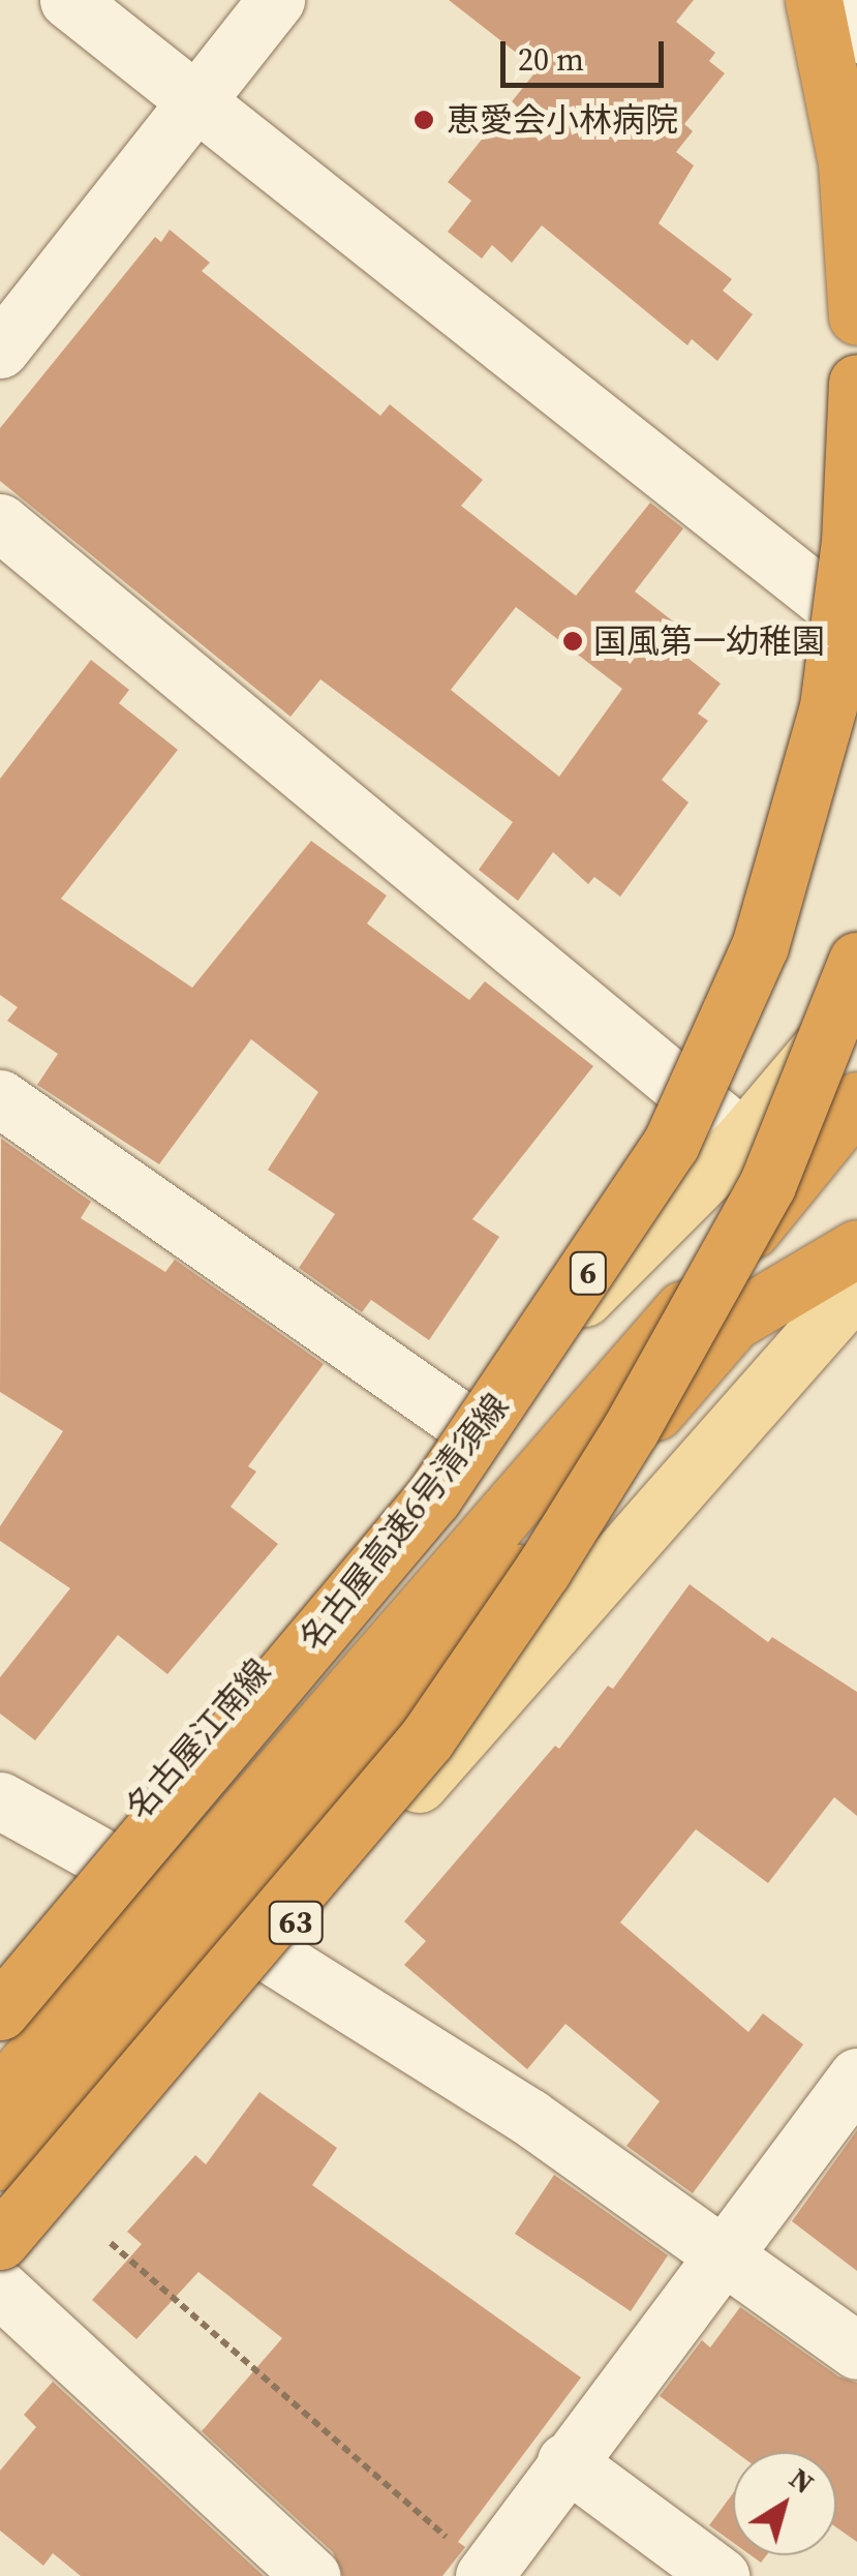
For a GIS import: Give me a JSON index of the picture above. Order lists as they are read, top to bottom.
{
  "streets": {
    "highway": ["6", "名古屋高速6号清須線"],
    "main road": ["名古屋江南線", "63"]
  },
  "places": ["恵愛会小林病院", "国風第一幼稚園"],
  "scale_bar": "20 m",
  "north": "top right"
}
